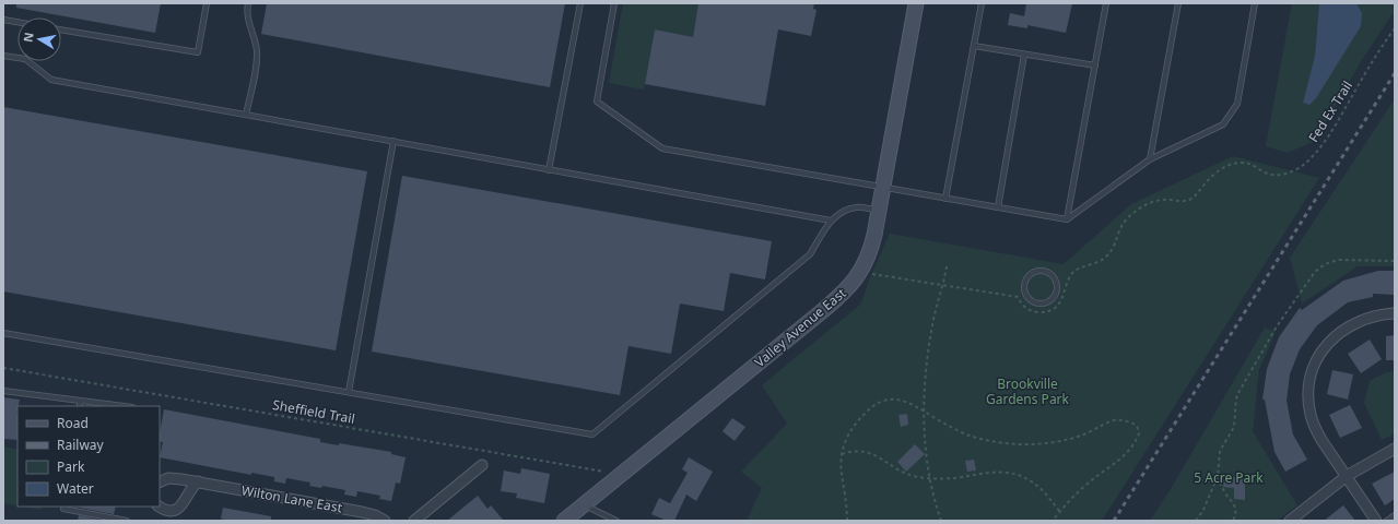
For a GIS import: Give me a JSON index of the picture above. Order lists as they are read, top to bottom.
{
  "streets": {
    "main road": ["Valley Avenue East"],
    "street": ["Wilton Lane East"],
    "path": ["Fed Ex Trail", "Sheffield Trail"]
  },
  "crossings": [
    ["Valley Avenue East", "Sheffield Trail"]
  ],
  "parks": ["Brookville Gardens Park", "5 Acre Park"],
  "legend": [
    "Road",
    "Railway",
    "Park",
    "Water"
  ],
  "north": "left"
}
